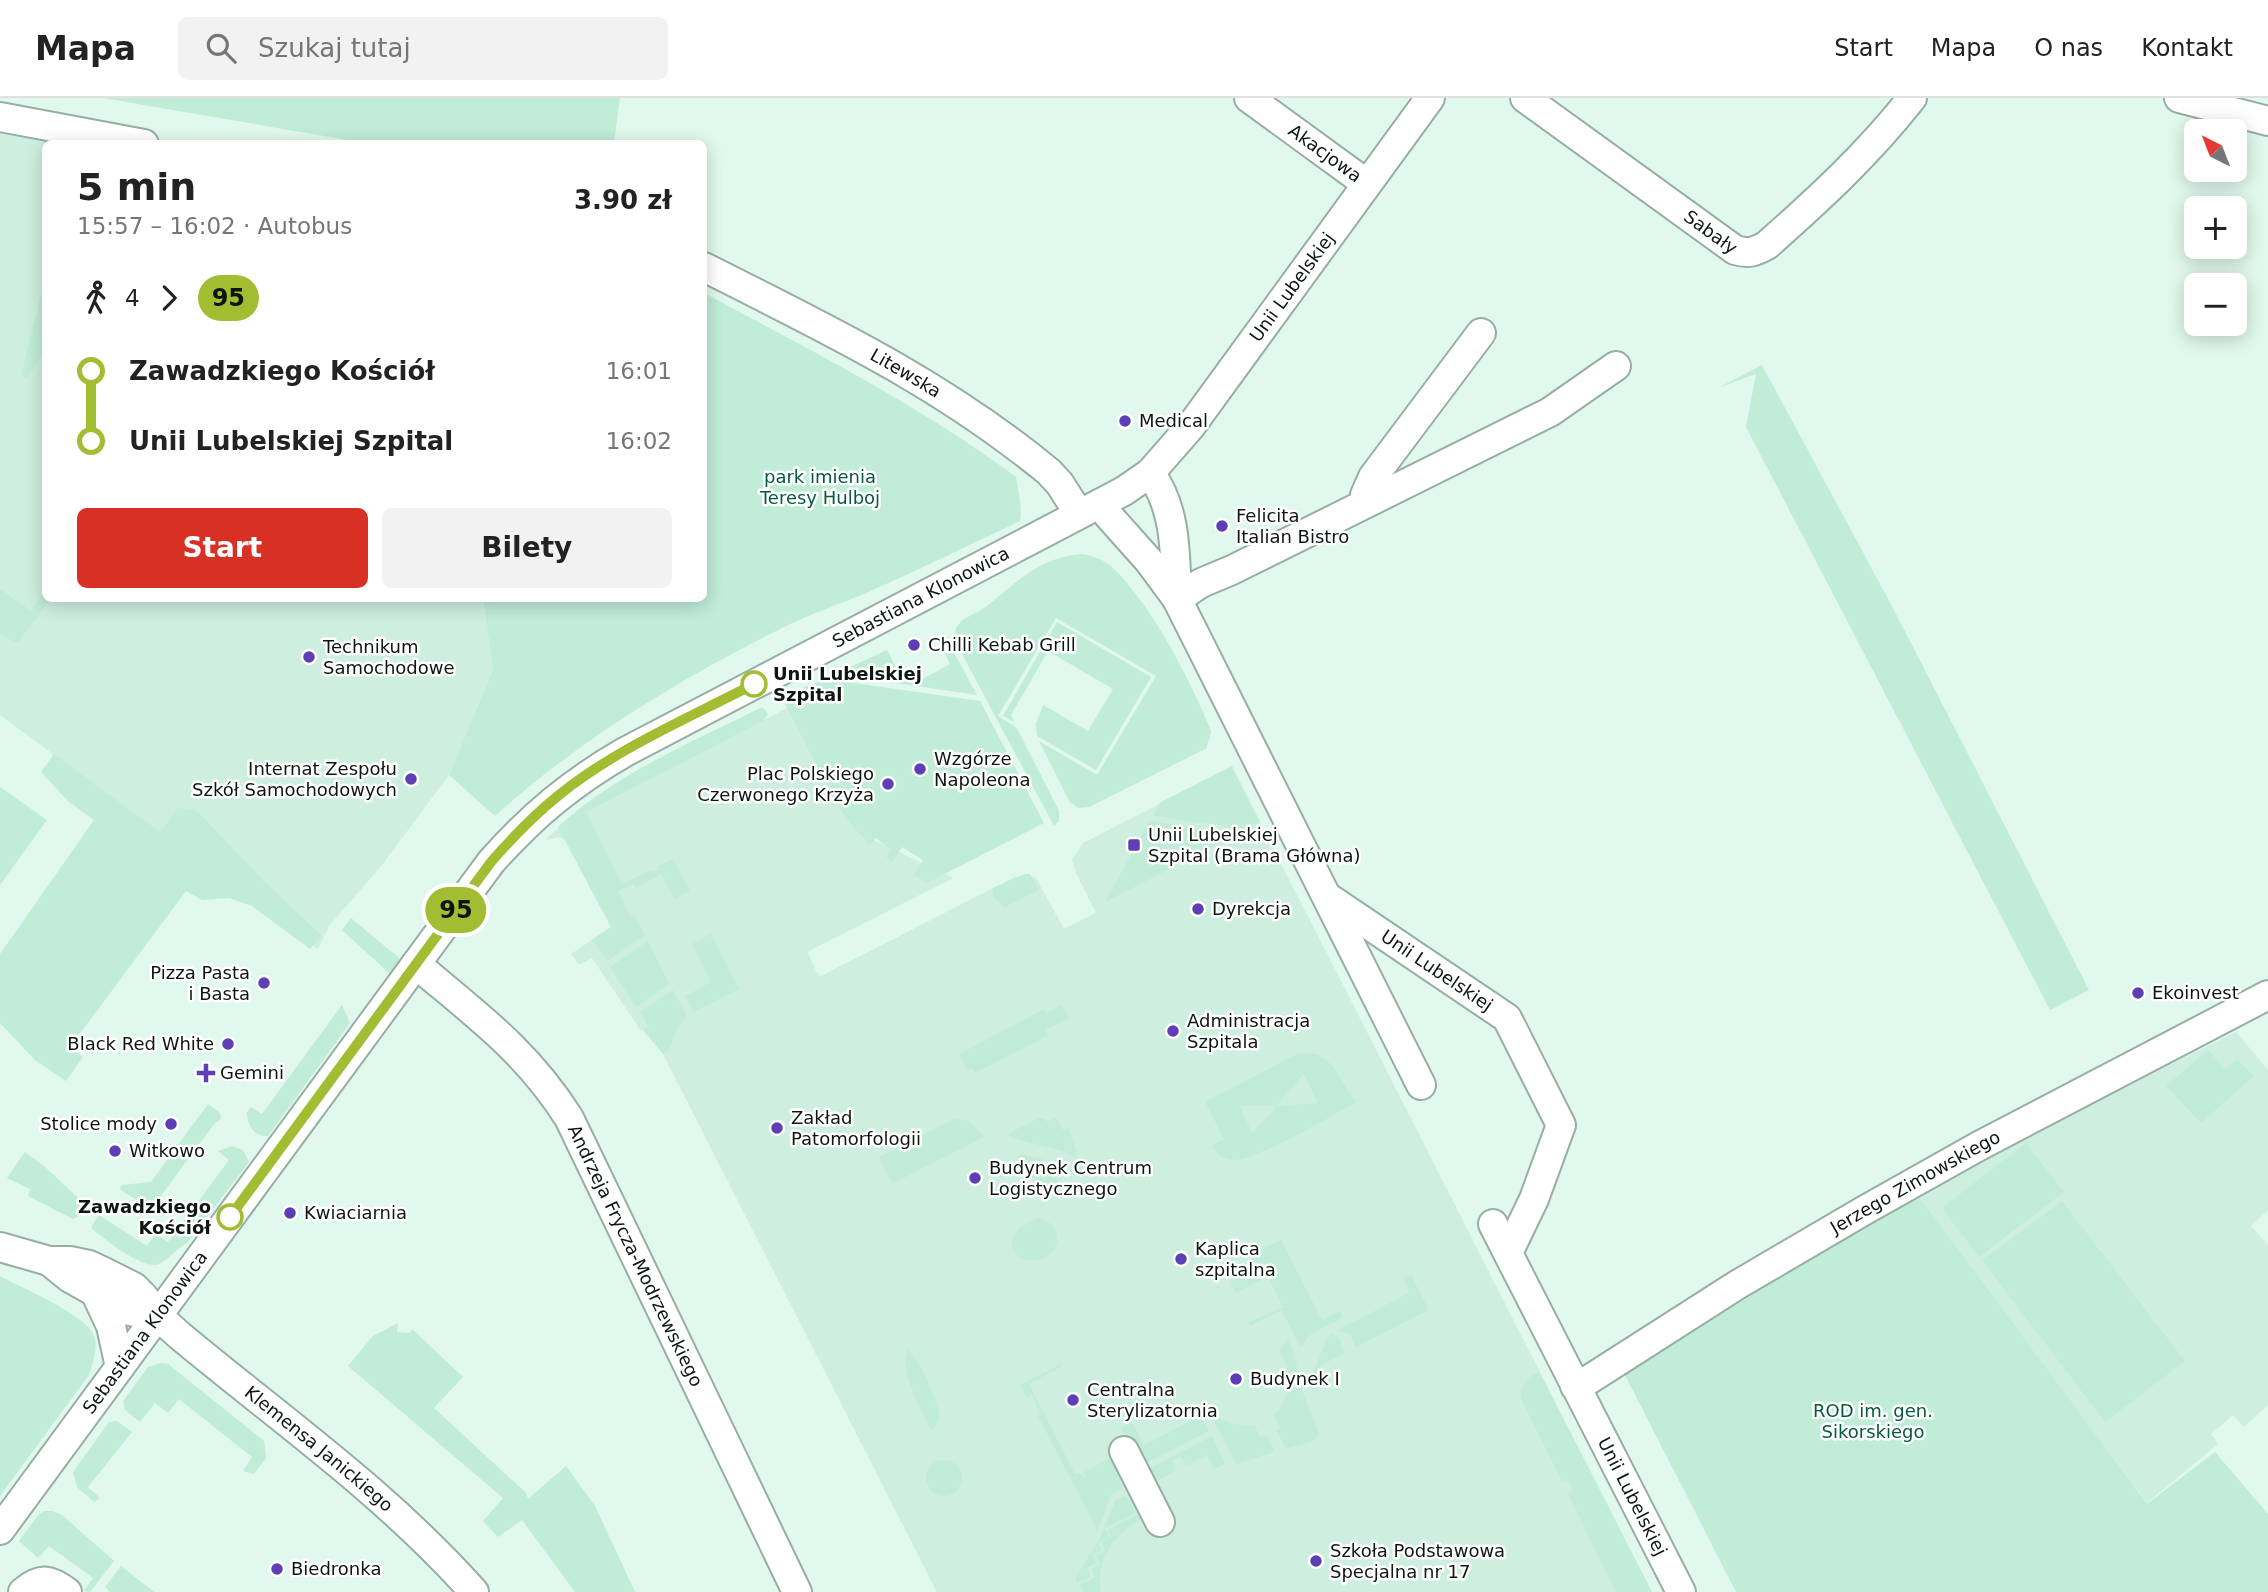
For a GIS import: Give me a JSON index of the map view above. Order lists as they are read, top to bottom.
{
  "streets": {
    "street": [
      "Akacjowa",
      "Sabały",
      "Unii Lubelskiej",
      "Litewska",
      "Sebastiana Klonowica",
      "Jerzego Zimowskiego",
      "Andrzeja Frycza-Modrzewskiego",
      "Klemensa Janickiego"
    ]
  },
  "crossings": [
    ["Akacjowa", "Unii Lubelskiej"],
    ["Unii Lubelskiej", "Litewska"],
    ["Unii Lubelskiej", "Sebastiana Klonowica"],
    ["Unii Lubelskiej", "Jerzego Zimowskiego"],
    ["Litewska", "Sebastiana Klonowica"],
    ["Sebastiana Klonowica", "Andrzeja Frycza-Modrzewskiego"],
    ["Sebastiana Klonowica", "Klemensa Janickiego"]
  ],
  "parks": ["park imienia Teresy Hulboj", "ROD im. gen. Sikorskiego"],
  "places": {
    "other": [
      "Medical",
      "Felicita Italian Bistro",
      "Chilli Kebab Grill",
      "Technikum Samochodowe",
      "Unii Lubelskiej Szpital",
      "Wzgórze Napoleona",
      "Internat Zespołu Szkół Samochodowych",
      "Plac Polskiego Czerwonego Krzyża",
      "Dyrekcja",
      "Pizza Pasta i Basta",
      "Ekoinvest",
      "Administracja Szpitala",
      "Black Red White",
      "Stolice mody",
      "Zakład Patomorfologii",
      "Witkowo",
      "Budynek Centrum Logistycznego",
      "Kwiaciarnia",
      "Zawadzkiego Kościół",
      "Kaplica szpitalna",
      "Budynek I",
      "Centralna Sterylizatornia",
      "Szkoła Podstawowa Specjalna nr 17",
      "Biedronka"
    ],
    "transit": ["Unii Lubelskiej Szpital (Brama Główna)"],
    "health": ["Gemini"]
  },
  "lines": ["bus line 95"],
  "north": "top left",
  "page": {
    "header": "Mapa",
    "search": "Szukaj tutaj",
    "nav": [
      "Start",
      "Mapa",
      "O nas",
      "Kontakt"
    ],
    "on_map": "95",
    "map_buttons": ["+", "−"],
    "heading": ["5 min", "15:57 – 16:02 · Autobus", "3.90 zł"],
    "legs": ["4", "95"],
    "list": [
      {
        "name": "Zawadzkiego Kościół",
        "value": "16:01"
      },
      {
        "name": "Unii Lubelskiej Szpital",
        "value": "16:02"
      }
    ],
    "buttons": ["Start", "Bilety"]
  }
}
